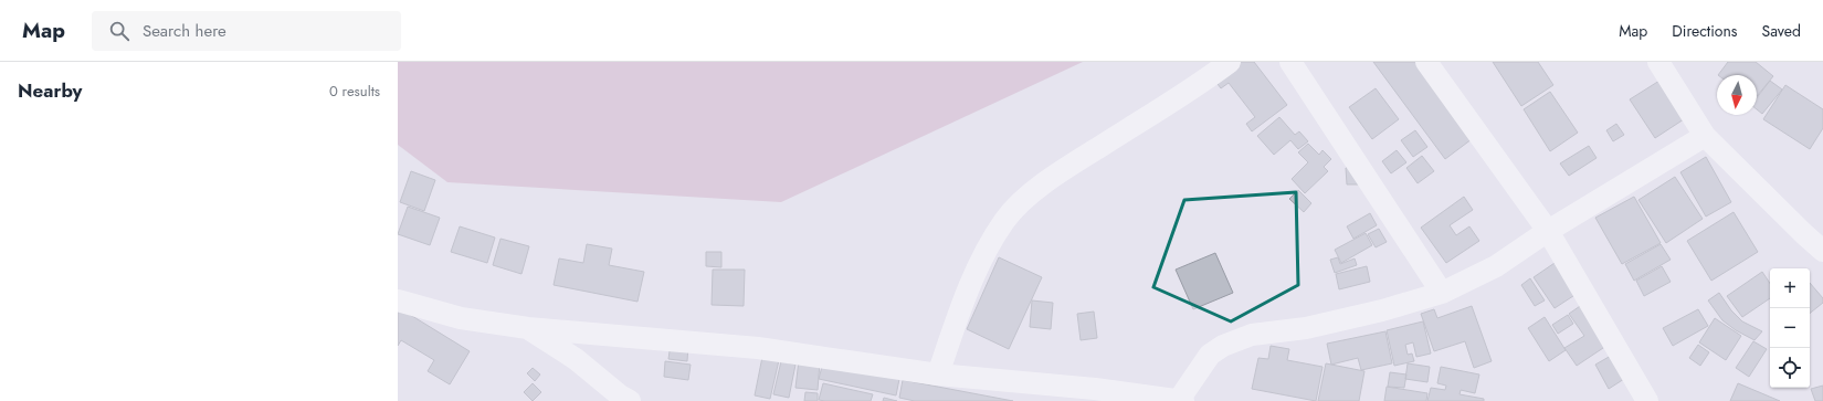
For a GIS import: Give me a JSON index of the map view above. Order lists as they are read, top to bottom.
{
  "north": "bottom",
  "page": {
    "header": "Map",
    "search": "Search here",
    "nav": ["Map", "Directions", "Saved"],
    "heading": ["Nearby", "0 results"],
    "map_buttons": ["+", "−"]
  }
}
